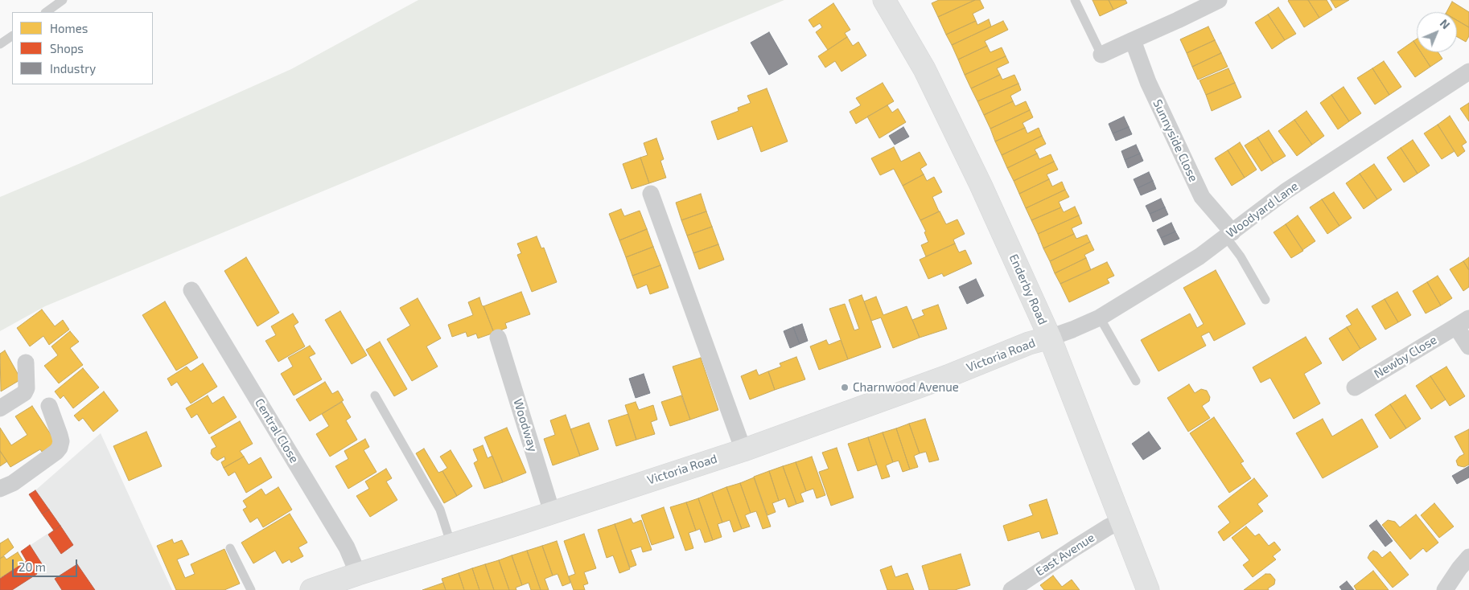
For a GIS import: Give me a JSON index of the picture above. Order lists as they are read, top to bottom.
{
  "streets": {
    "street": [
      "Sunnyside Close",
      "Woodyard Lane",
      "Enderby Road",
      "Victoria Road",
      "Newby Close",
      "Woodway",
      "Central Close",
      "East Avenue"
    ]
  },
  "crossings": [
    ["Sunnyside Close", "Woodyard Lane"],
    ["Woodyard Lane", "Enderby Road"],
    ["Woodyard Lane", "Victoria Road"],
    ["Enderby Road", "Victoria Road"],
    ["Enderby Road", "East Avenue"],
    ["Victoria Road", "Woodway"],
    ["Victoria Road", "Central Close"]
  ],
  "places": ["Charnwood Avenue"],
  "legend": ["Homes", "Shops", "Industry"],
  "scale_bar": "20 m",
  "north": "top right"
}
